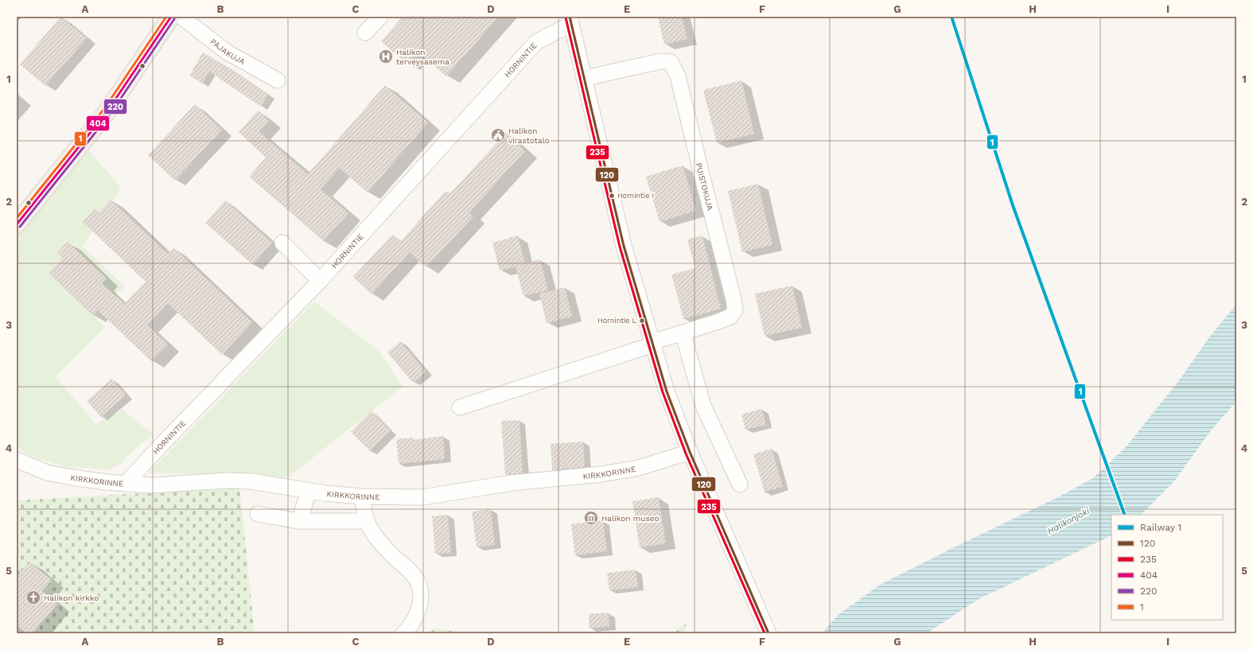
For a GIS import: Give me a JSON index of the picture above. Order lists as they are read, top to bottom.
{
  "streets": {
    "street": [
      "PAJAKUJA",
      "HORNINTIE",
      "PUISTOKUJA",
      "KIRKKORINNE"
    ]
  },
  "crossings": [
    ["HORNINTIE", "KIRKKORINNE"]
  ],
  "water": ["Halikonjoki"],
  "places": {
    "hospital": ["Halikon terveysasema"],
    "public building": ["Halikon virastotalo"],
    "other": ["Hornintie I", "Hornintie L"],
    "museum": ["Halikon museo"],
    "church": ["Halikon kirkko"]
  },
  "lines": [
    "rail line 1",
    "transit line 120",
    "transit line 404",
    "transit line 1",
    "transit line 235",
    "transit line 220"
  ],
  "legend": [
    "Railway 1",
    "120",
    "235",
    "404",
    "220",
    "1"
  ],
  "grid": {
    "columns": [
      "A",
      "B",
      "C",
      "D",
      "E",
      "F",
      "G",
      "H",
      "I"
    ],
    "rows": [
      "1",
      "2",
      "3",
      "4",
      "5"
    ]
  }
}
